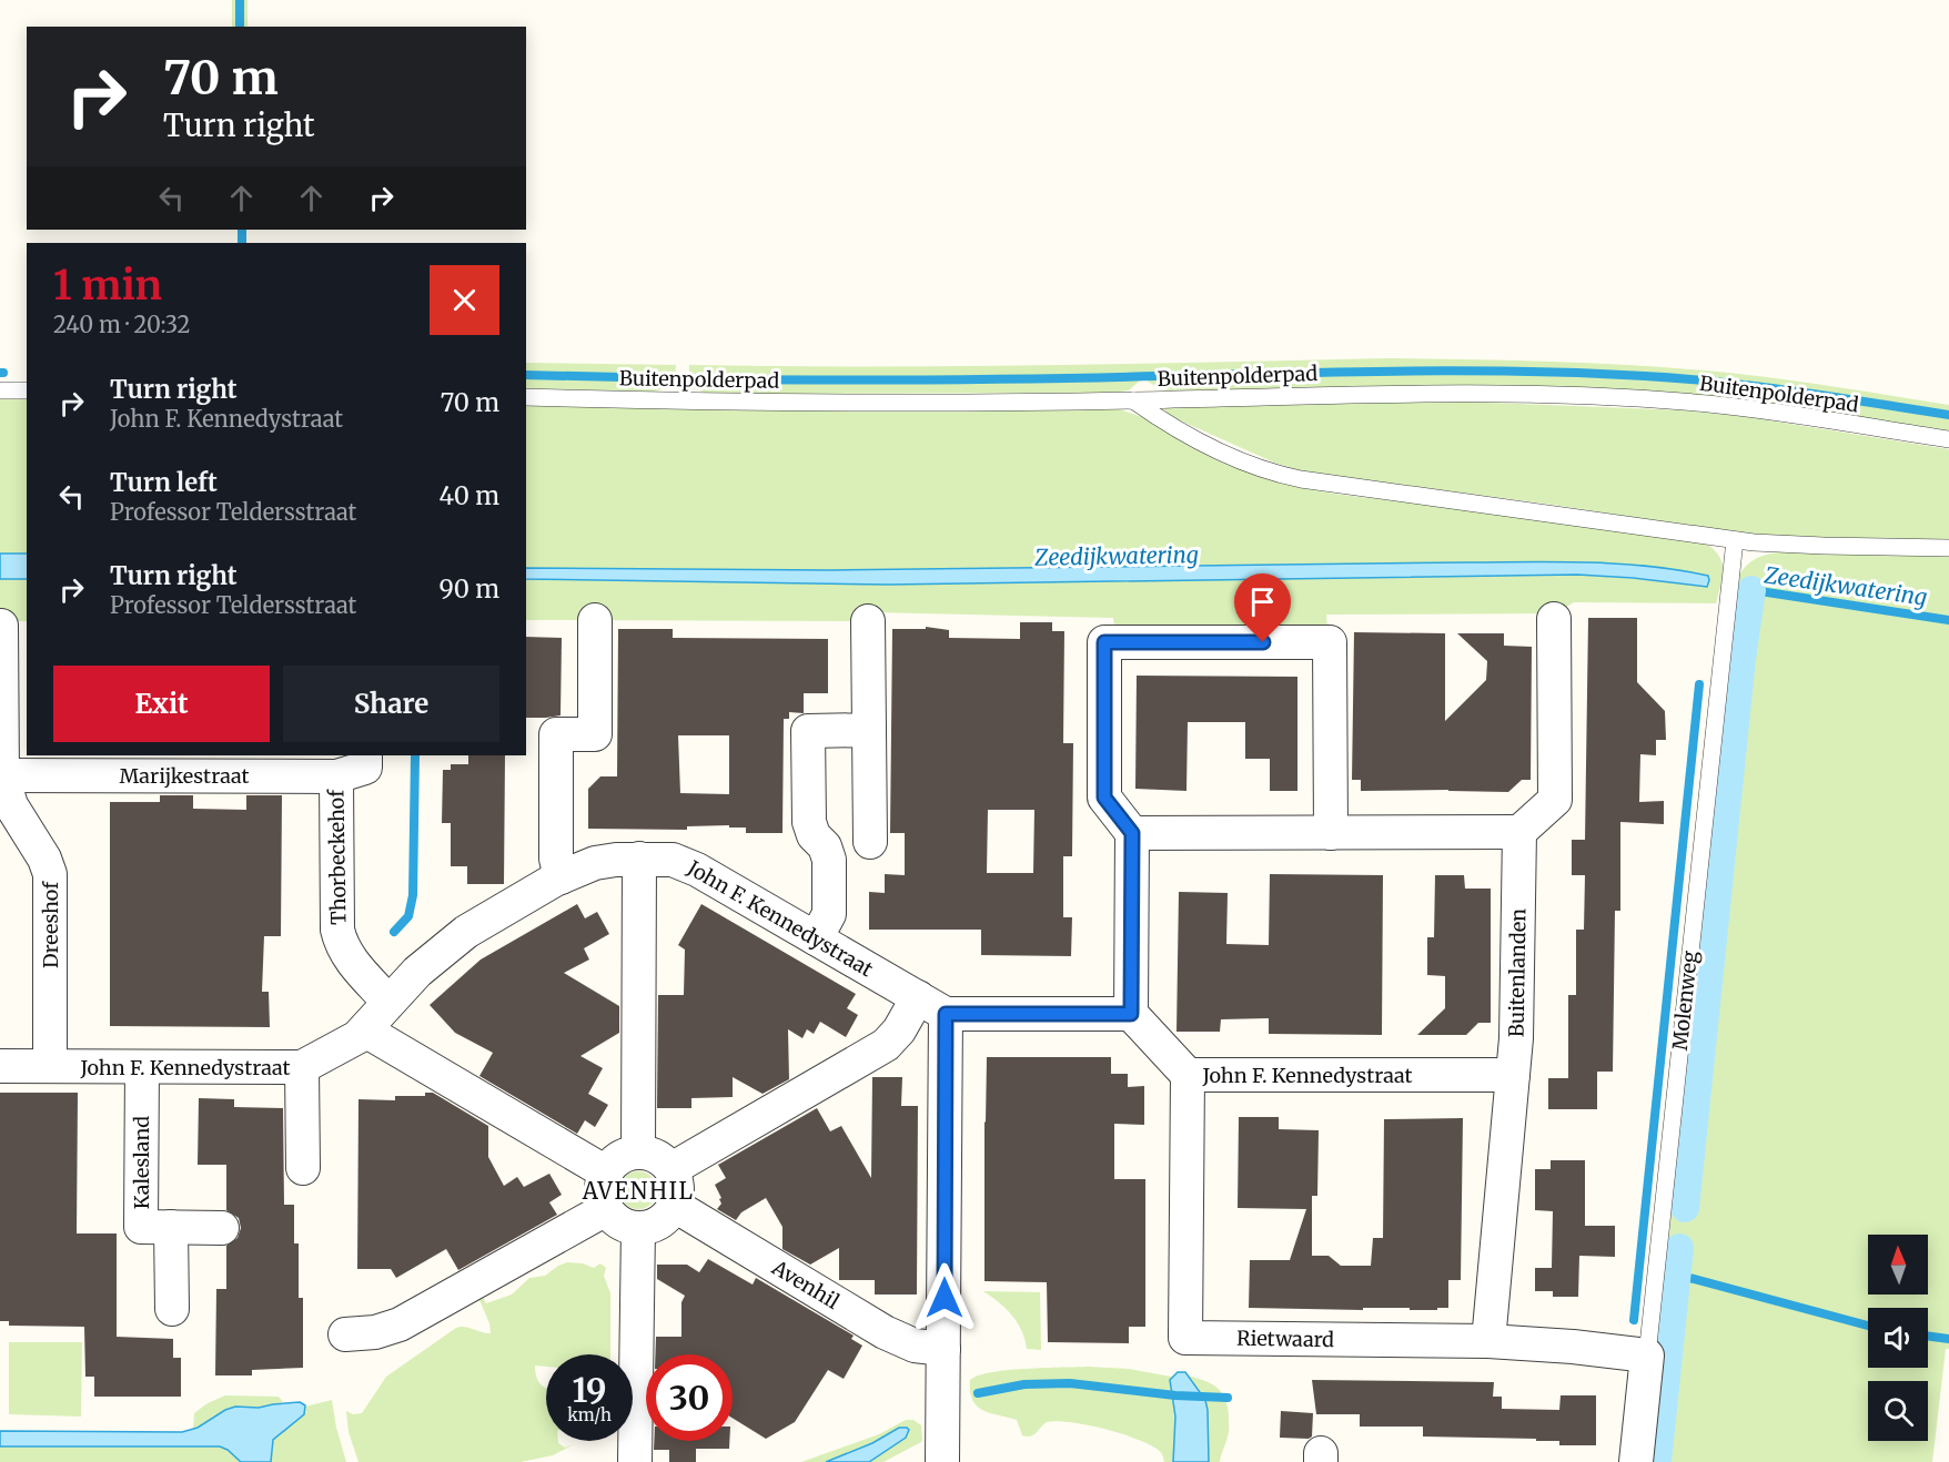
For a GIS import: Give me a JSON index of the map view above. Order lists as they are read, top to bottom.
{
  "streets": {
    "street": [
      "Marijkestraat",
      "Thorbeckehof",
      "John F. Kennedystraat",
      "Dreeshof",
      "Buitenlanden",
      "Molenweg",
      "Kalesland",
      "Avenhil",
      "Rietwaard"
    ],
    "lane": ["Buitenpolderpad"]
  },
  "crossings": [
    ["Marijkestraat", "Thorbeckehof"],
    ["Marijkestraat", "Dreeshof"],
    ["Thorbeckehof", "John F. Kennedystraat"],
    ["John F. Kennedystraat", "Dreeshof"],
    ["John F. Kennedystraat", "Buitenlanden"],
    ["John F. Kennedystraat", "Kalesland"],
    ["John F. Kennedystraat", "Rietwaard"],
    ["Buitenlanden", "Rietwaard"],
    ["Molenweg", "Rietwaard"]
  ],
  "districts": ["AVENHIL"],
  "water": ["Zeedijkwatering"],
  "north": "top",
  "page": {
    "turn": ["70 m", "Turn right"],
    "heading": ["1 min", "240 m · 20:32"],
    "list": [
      {
        "name": "Turn right",
        "note": "John F. Kennedystraat",
        "value": "70 m"
      },
      {
        "name": "Turn left",
        "note": "Professor Teldersstraat",
        "value": "40 m"
      },
      {
        "name": "Turn right",
        "note": "Professor Teldersstraat",
        "value": "90 m"
      }
    ],
    "buttons": ["Exit", "Share"],
    "speed": "19 km/h",
    "limit": "30"
  }
}
